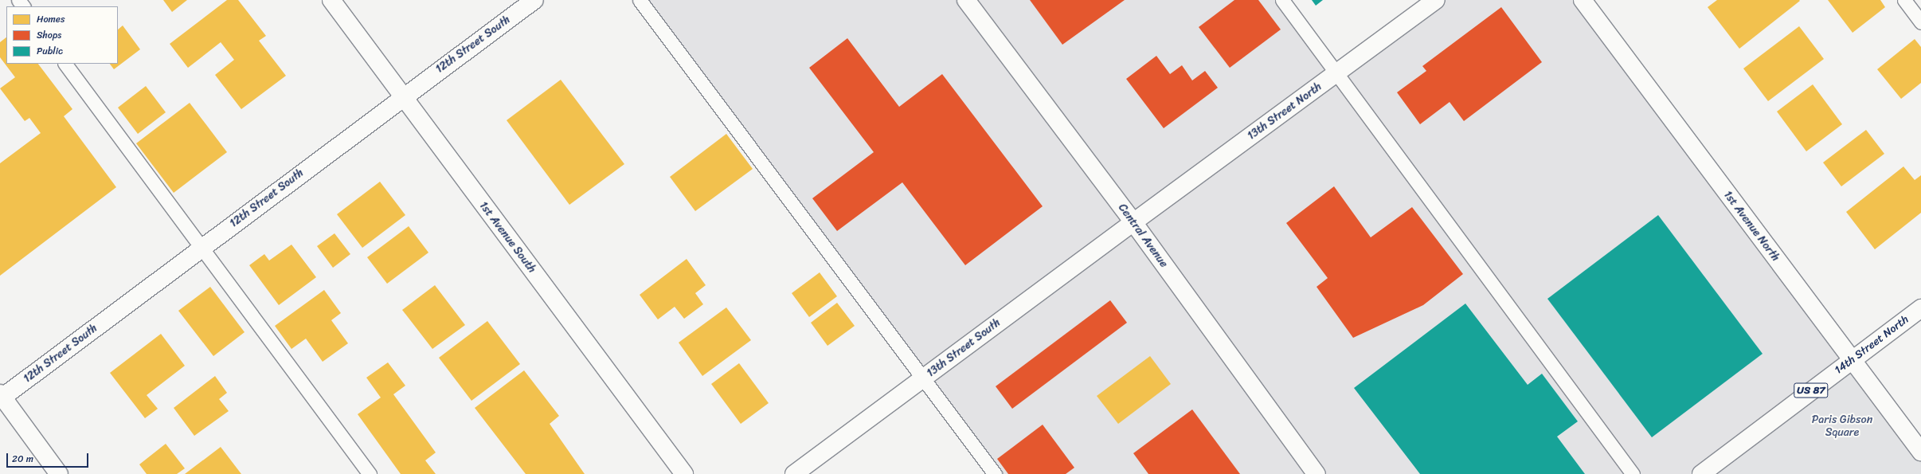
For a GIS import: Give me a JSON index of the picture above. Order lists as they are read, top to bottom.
{
  "streets": {
    "street": [
      "12th Street South",
      "13th Street North",
      "1st Avenue North",
      "Central Avenue",
      "1st Avenue South",
      "14th Street North",
      "13th Street South",
      "US 87"
    ]
  },
  "crossings": [
    ["12th Street South", "1st Avenue South"],
    ["13th Street North", "Central Avenue"],
    ["13th Street North", "13th Street South"],
    ["1st Avenue North", "14th Street North"],
    ["Central Avenue", "13th Street South"]
  ],
  "parks": ["Paris Gibson Square"],
  "legend": ["Homes", "Shops", "Public"],
  "scale_bar": "20 m"
}
